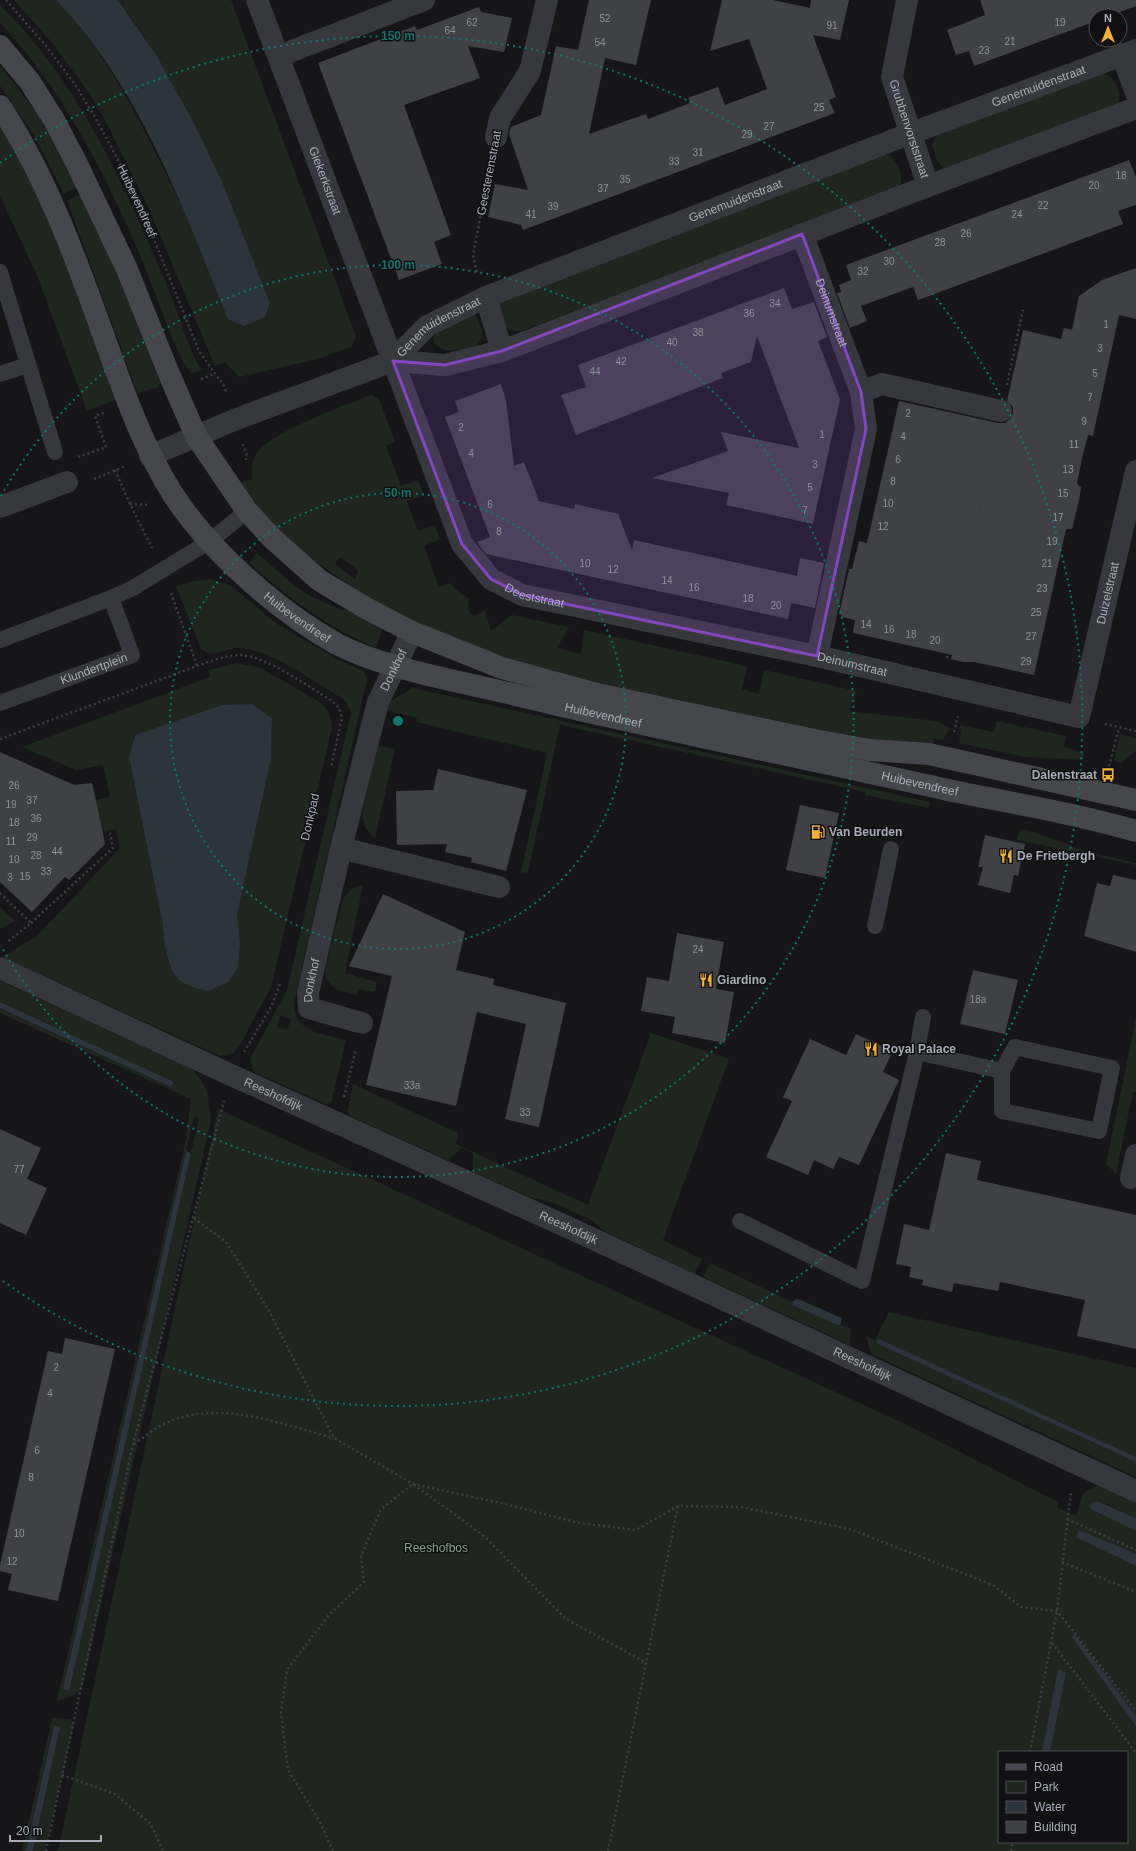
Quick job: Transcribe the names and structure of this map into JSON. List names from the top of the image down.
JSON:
{
  "streets": {
    "street": [
      "Genemuidenstraat",
      "Grubbenvorststraat",
      "Geesterenstraat",
      "Giekerkstraat",
      "Huibevendreef",
      "Deinumstraat",
      "Deeststraat",
      "Duizelstraat",
      "Donkhof",
      "Reeshofdijk"
    ],
    "lane": ["Klundertplein"]
  },
  "crossings": [
    ["Genemuidenstraat", "Grubbenvorststraat"],
    ["Genemuidenstraat", "Geesterenstraat"],
    ["Genemuidenstraat", "Giekerkstraat"],
    ["Genemuidenstraat", "Deinumstraat"],
    ["Genemuidenstraat", "Deeststraat"],
    ["Giekerkstraat", "Deeststraat"],
    ["Huibevendreef", "Donkhof"],
    ["Deinumstraat", "Deeststraat"],
    ["Deinumstraat", "Duizelstraat"]
  ],
  "parks": ["Reeshofbos"],
  "places": {
    "bus stop": ["Dalenstraat"],
    "fuel station": ["Van Beurden"],
    "restaurant": ["De Frietbergh", "Giardino", "Royal Palace"]
  },
  "house_numbers": [
    "52",
    "62",
    "19",
    "91",
    "64",
    "21",
    "54",
    "23",
    "25",
    "27",
    "29",
    "31",
    "33",
    "18",
    "35",
    "20",
    "37",
    "22",
    "39",
    "41",
    "24",
    "26",
    "28",
    "30",
    "32",
    "34",
    "36",
    "1",
    "38",
    "40",
    "3",
    "42",
    "44",
    "5",
    "7",
    "2",
    "9",
    "2",
    "1",
    "4",
    "11",
    "4",
    "6",
    "3",
    "13",
    "8",
    "5",
    "15",
    "10",
    "6",
    "7",
    "17",
    "12",
    "8",
    "19",
    "10",
    "21",
    "12",
    "14",
    "16",
    "23",
    "18",
    "20",
    "25",
    "14",
    "16",
    "18",
    "27",
    "20",
    "29",
    "26",
    "37",
    "19",
    "36",
    "18",
    "29",
    "11",
    "44",
    "28",
    "10",
    "33",
    "15",
    "3",
    "24",
    "18a",
    "33a",
    "33",
    "77",
    "2",
    "4",
    "6",
    "8",
    "10",
    "12"
  ],
  "legend": [
    "Road",
    "Park",
    "Water",
    "Building"
  ],
  "scale_bar": "20 m",
  "north": "top",
  "rings": ["150 m", "100 m", "50 m"]
}
